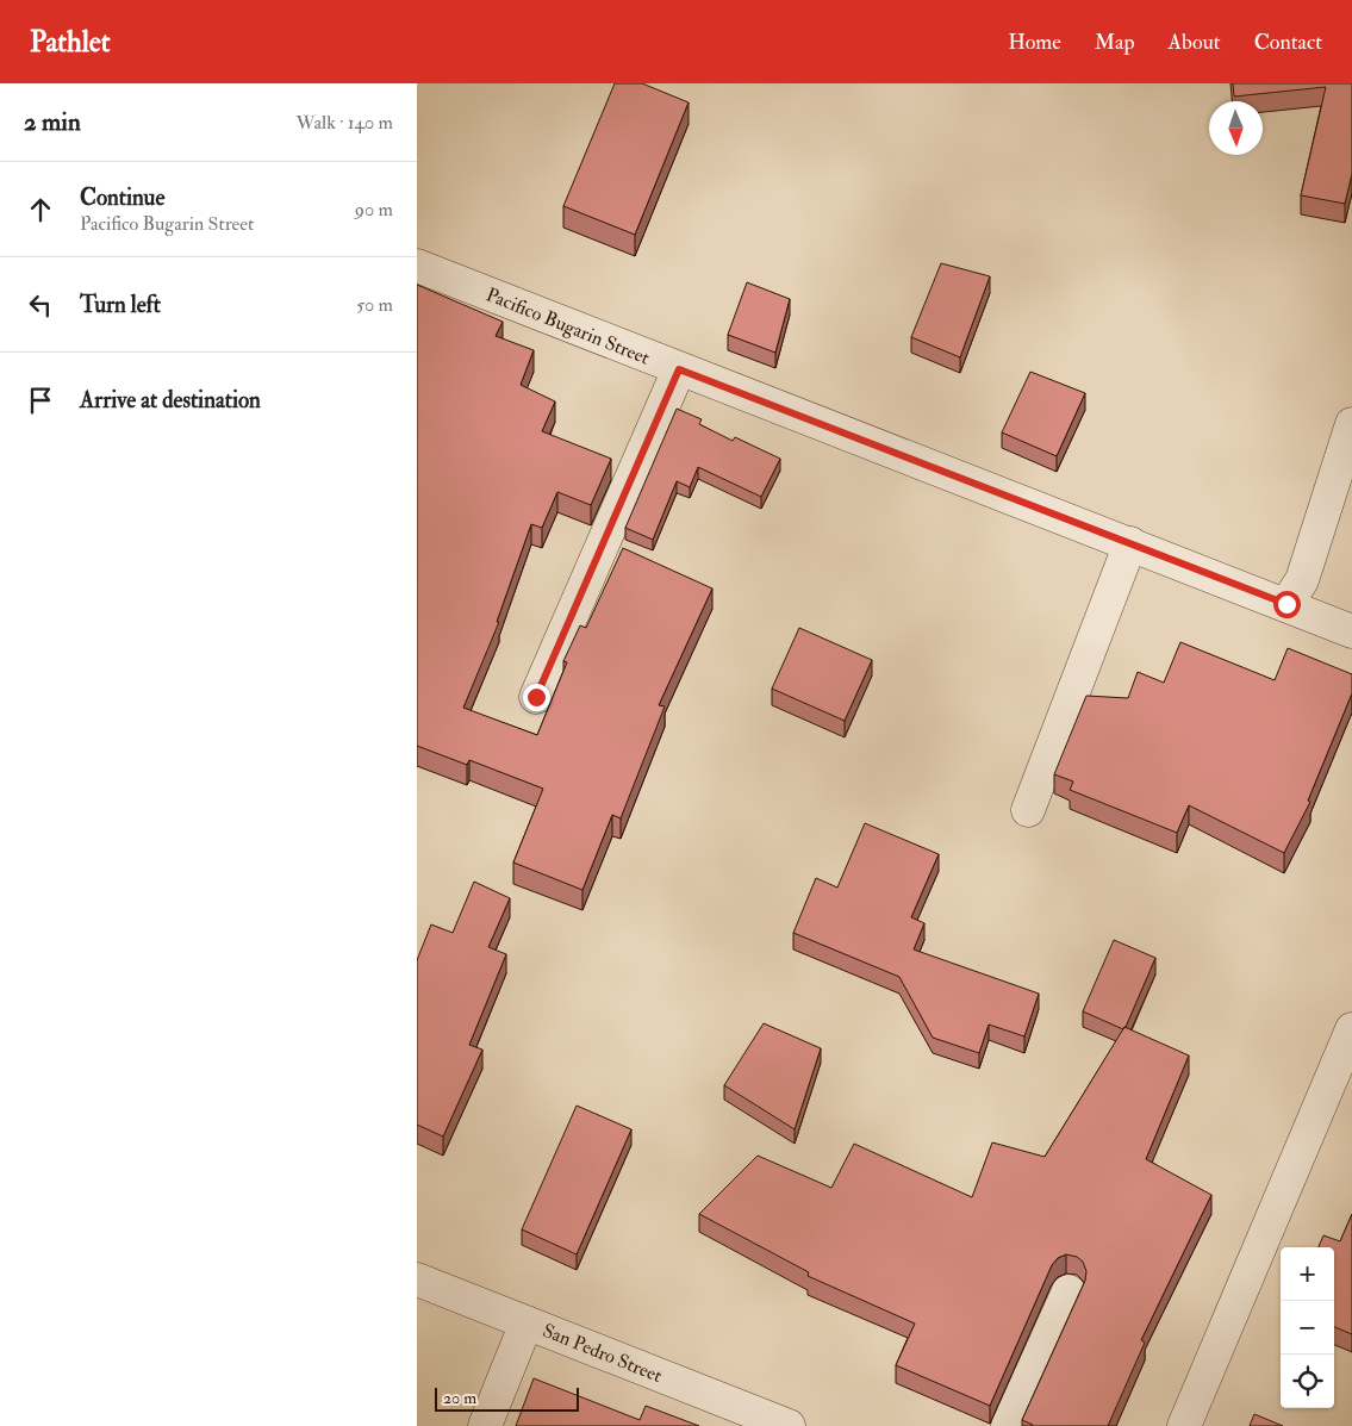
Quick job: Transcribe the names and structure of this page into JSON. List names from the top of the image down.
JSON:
{
  "streets": {
    "street": ["Pacifico Bugarin Street", "San Pedro Street"]
  },
  "scale_bar": "20 m",
  "north": "bottom",
  "page": {
    "header": "Pathlet",
    "nav": [
      "Home",
      "Map",
      "About",
      "Contact"
    ],
    "heading": ["2 min", "Walk · 140 m"],
    "list": [
      ["Continue", "Pacifico Bugarin Street", "90 m"],
      ["Turn left", "50 m"],
      "Arrive at destination"
    ],
    "map_buttons": ["+", "−"],
    "scale": "20 m"
  }
}
